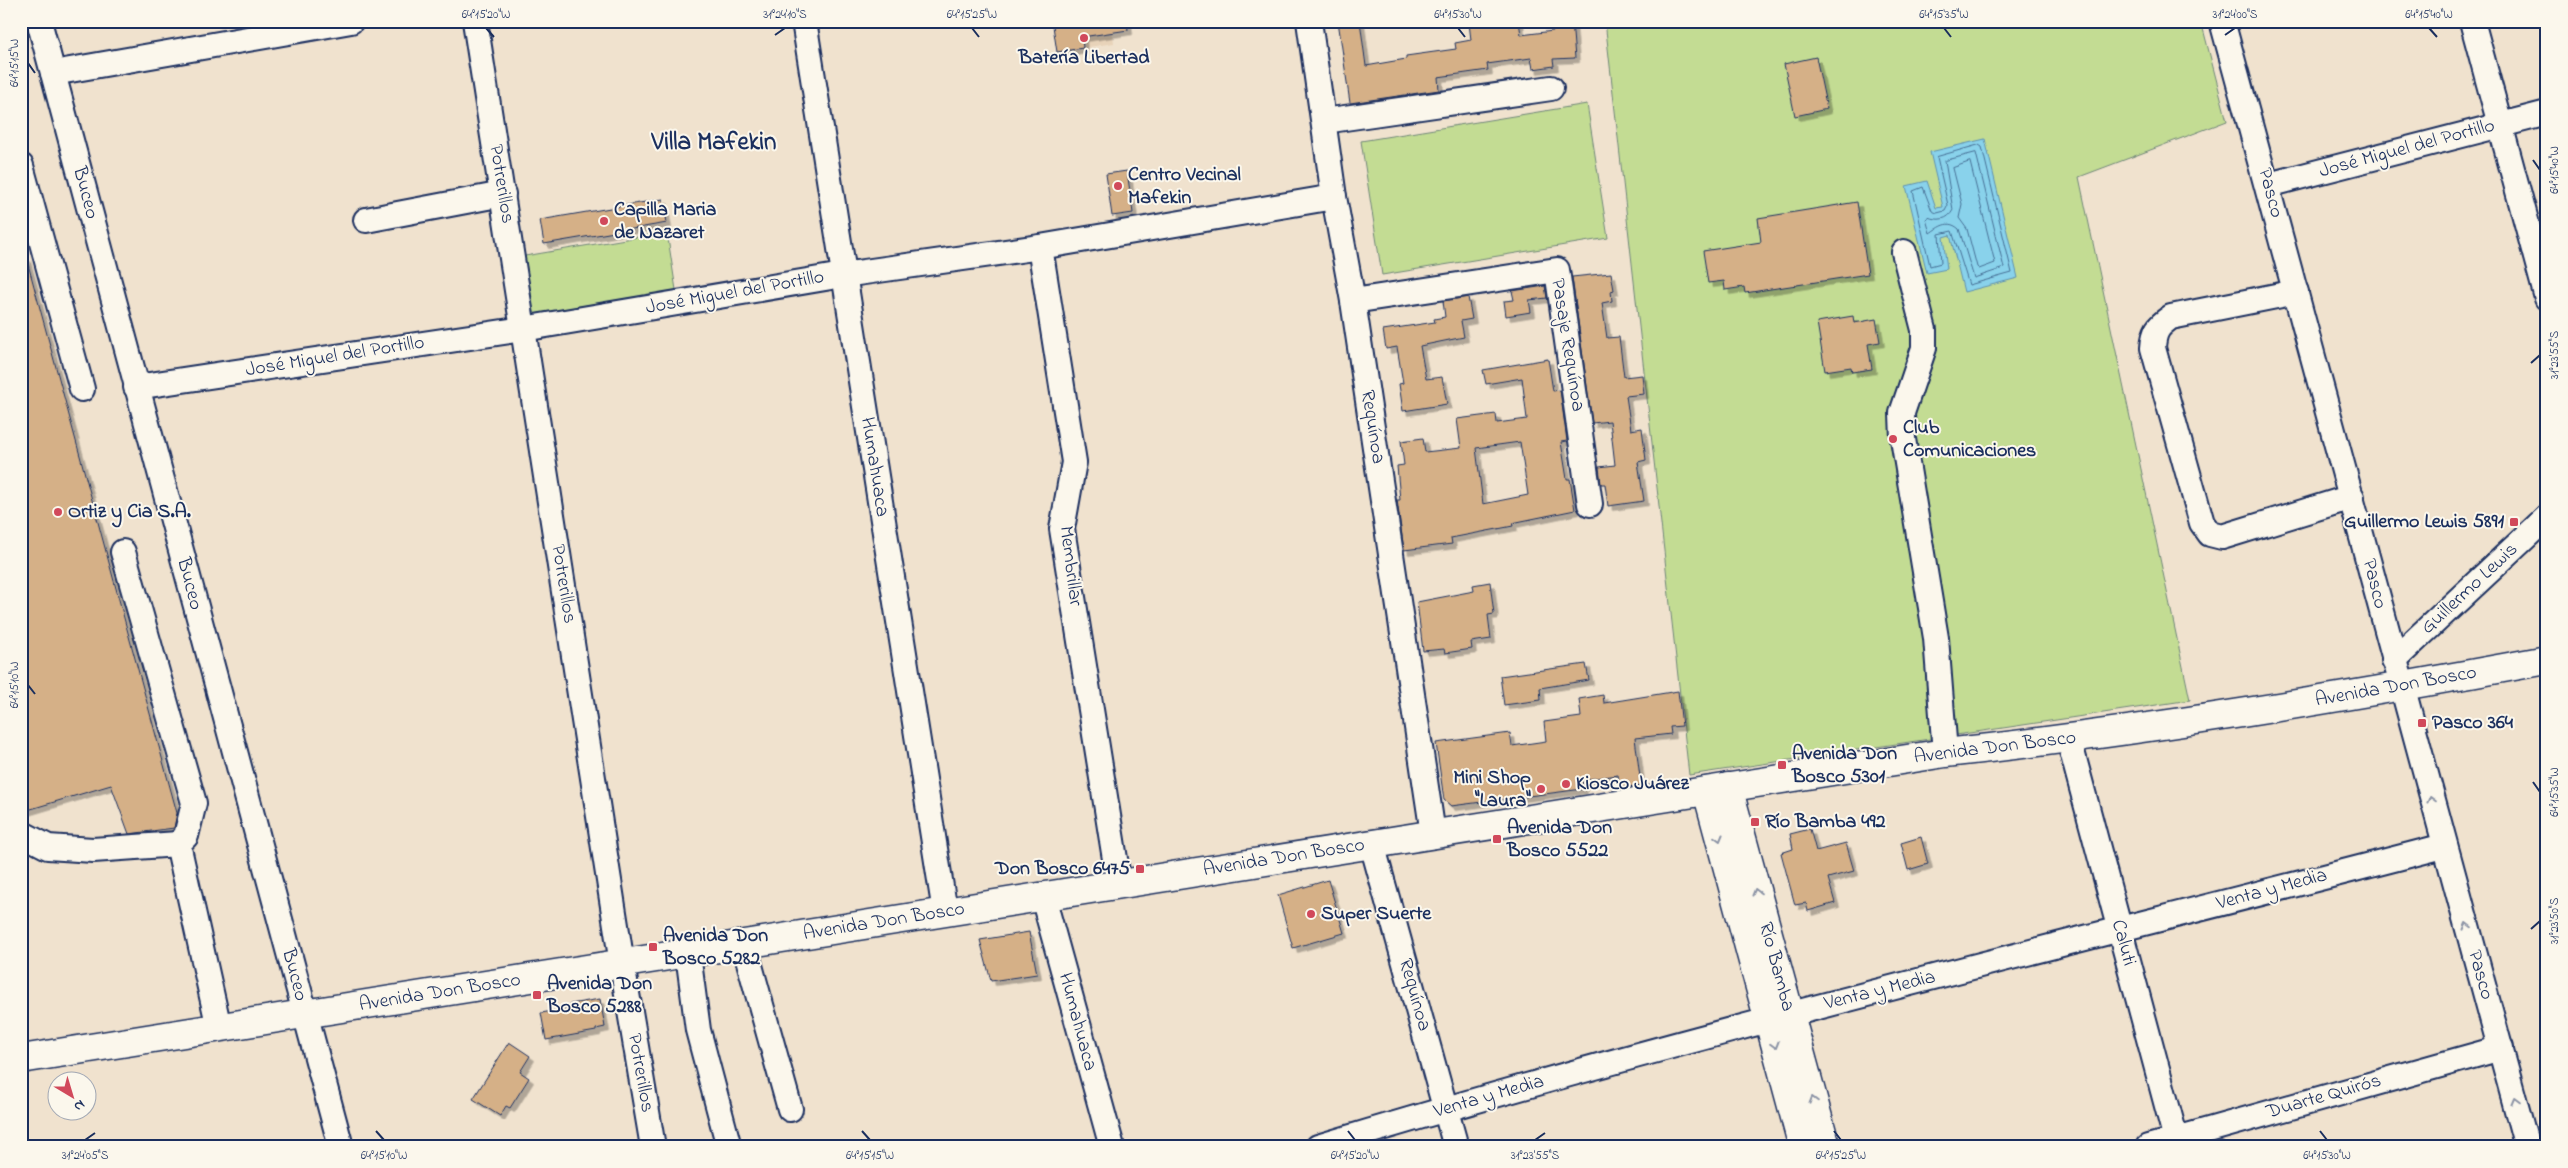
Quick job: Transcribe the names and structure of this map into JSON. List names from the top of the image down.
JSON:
{
  "streets": {
    "main road": ["Avenida Don Bosco", "Río Bamba"],
    "street": [
      "José Miguel del Portillo",
      "Potrerillos",
      "Buceo",
      "Pasco",
      "Pasaje Requínoa",
      "Requínoa",
      "Humahuaca",
      "Membrillar",
      "Guillermo Lewis",
      "Venta y Media",
      "Caluti",
      "Duarte Quirós"
    ]
  },
  "crossings": [
    ["José Miguel del Portillo", "Potrerillos"],
    ["José Miguel del Portillo", "Buceo"],
    ["José Miguel del Portillo", "Pasco"],
    ["José Miguel del Portillo", "Requínoa"],
    ["José Miguel del Portillo", "Humahuaca"],
    ["José Miguel del Portillo", "Membrillar"],
    ["Potrerillos", "Avenida Don Bosco"],
    ["Buceo", "Avenida Don Bosco"],
    ["Pasco", "Guillermo Lewis"],
    ["Pasco", "Avenida Don Bosco"],
    ["Pasco", "Venta y Media"],
    ["Pasco", "Duarte Quirós"],
    ["Pasaje Requínoa", "Requínoa"],
    ["Requínoa", "Avenida Don Bosco"],
    ["Requínoa", "Venta y Media"],
    ["Humahuaca", "Avenida Don Bosco"],
    ["Membrillar", "Avenida Don Bosco"],
    ["Avenida Don Bosco", "Caluti"],
    ["Avenida Don Bosco", "Río Bamba"],
    ["Venta y Media", "Caluti"],
    ["Venta y Media", "Río Bamba"],
    ["Caluti", "Duarte Quirós"]
  ],
  "one_way": ["Pasco"],
  "districts": ["Villa Mafekin"],
  "places": {
    "other": [
      "Batería Libertad",
      "Centro Vecinal Mafekin",
      "Capilla Maria de Nazaret",
      "Club Comunicaciones",
      "Ortiz y Cia S.A.",
      "Kiosco Juárez",
      "Mini Shop \"Laura\"",
      "Super Suerte"
    ],
    "transit": [
      "Guillermo Lewis 5891",
      "Pasco 364",
      "Avenida Don Bosco 5301",
      "Río Bamba 492",
      "Avenida Don Bosco 5522",
      "Don Bosco 6475",
      "Avenida Don Bosco 5282",
      "Avenida Don Bosco 5288"
    ]
  },
  "north": "bottom right",
  "coordinates": [
    "64°15'20\"W",
    "31°24'10\"S",
    "64°15'25\"W",
    "64°15'30\"W",
    "64°15'35\"W",
    "31°24'00\"S",
    "64°15'40\"W",
    "64°15'15\"W",
    "31°23'55\"S",
    "64°15'10\"W",
    "31°23'50\"S",
    "31°24'05\"S"
  ]
}
